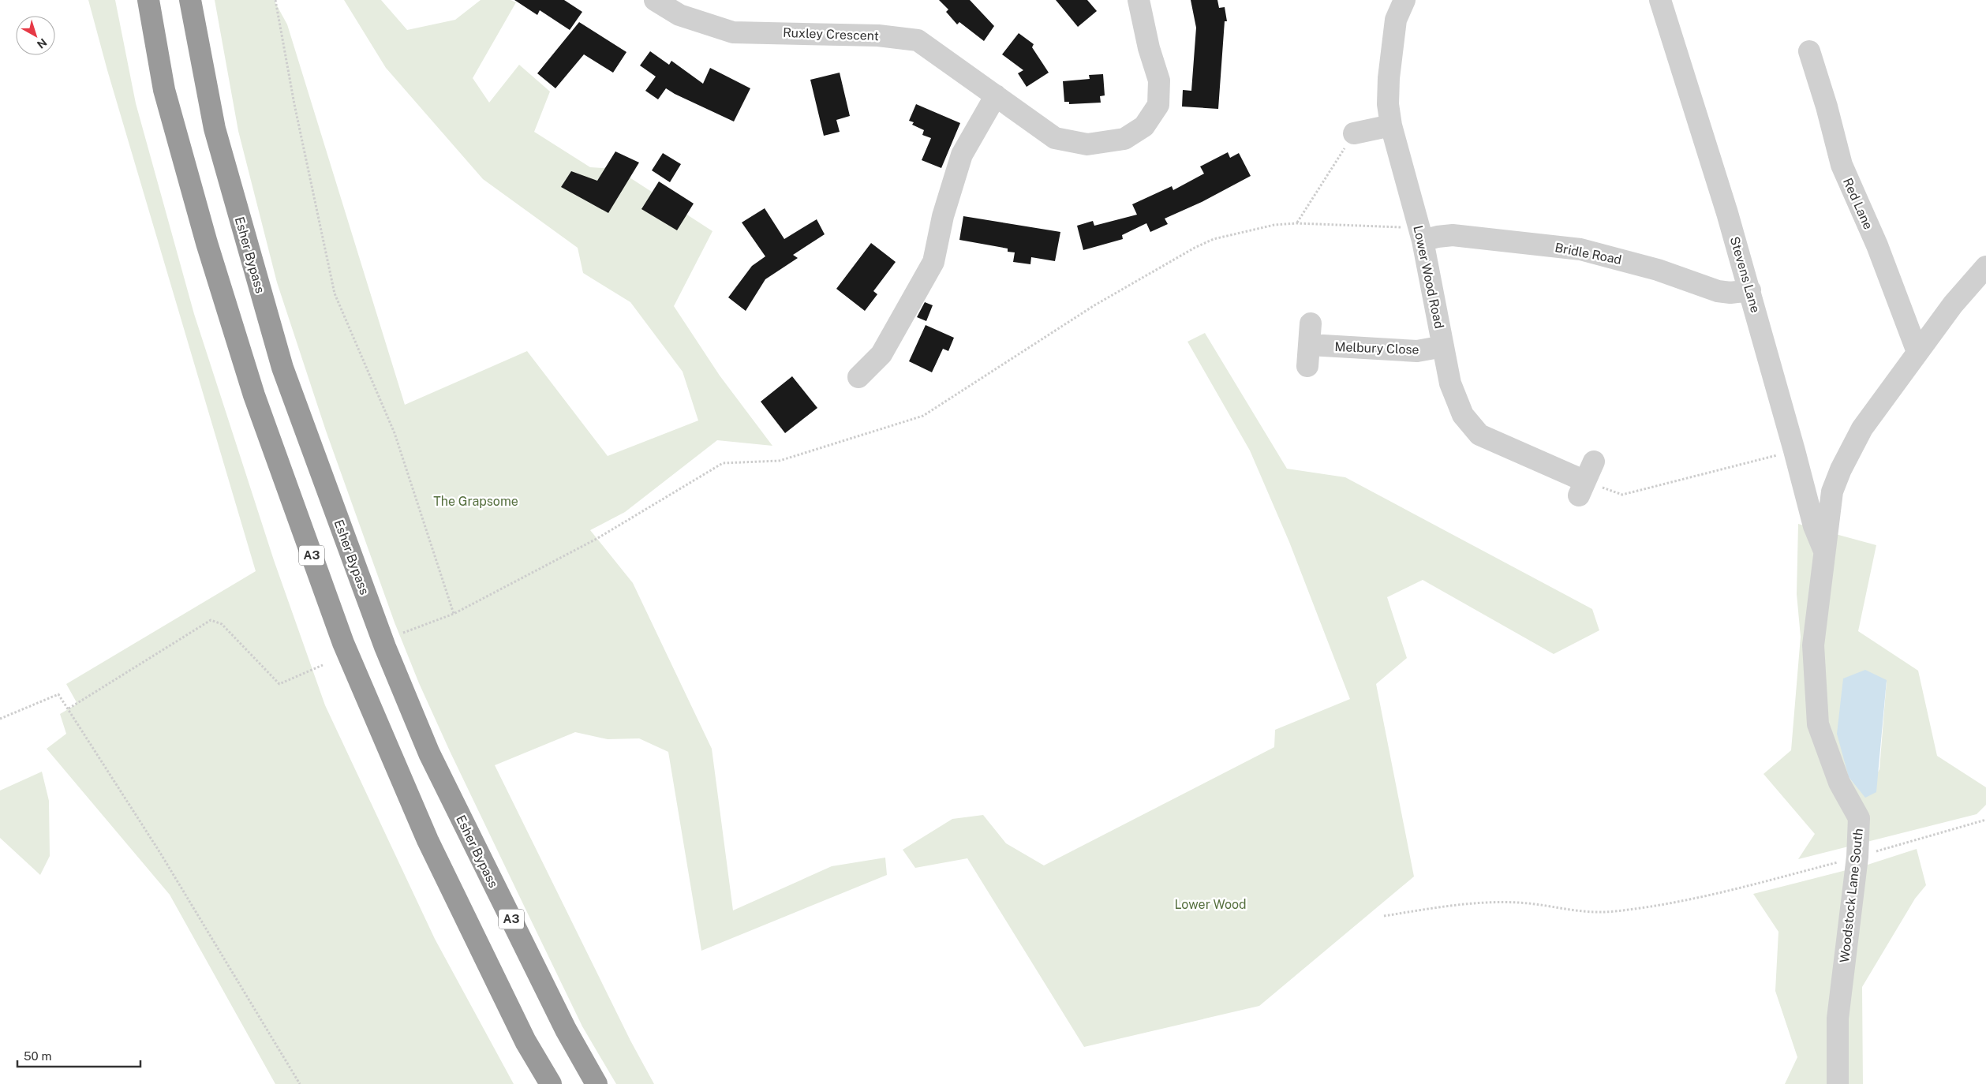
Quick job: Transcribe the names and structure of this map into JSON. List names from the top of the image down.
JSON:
{
  "streets": {
    "highway": ["Esher Bypass", "A3"],
    "street": [
      "Ruxley Crescent",
      "Red Lane",
      "Bridle Road",
      "Stevens Lane",
      "Lower Wood Road",
      "Melbury Close",
      "Woodstock Lane South"
    ]
  },
  "crossings": [
    ["Bridle Road", "Stevens Lane"],
    ["Bridle Road", "Lower Wood Road"],
    ["Stevens Lane", "Woodstock Lane South"],
    ["Lower Wood Road", "Melbury Close"]
  ],
  "parks": ["The Grapsome", "Lower Wood"],
  "scale_bar": "50 m",
  "north": "bottom right"
}
